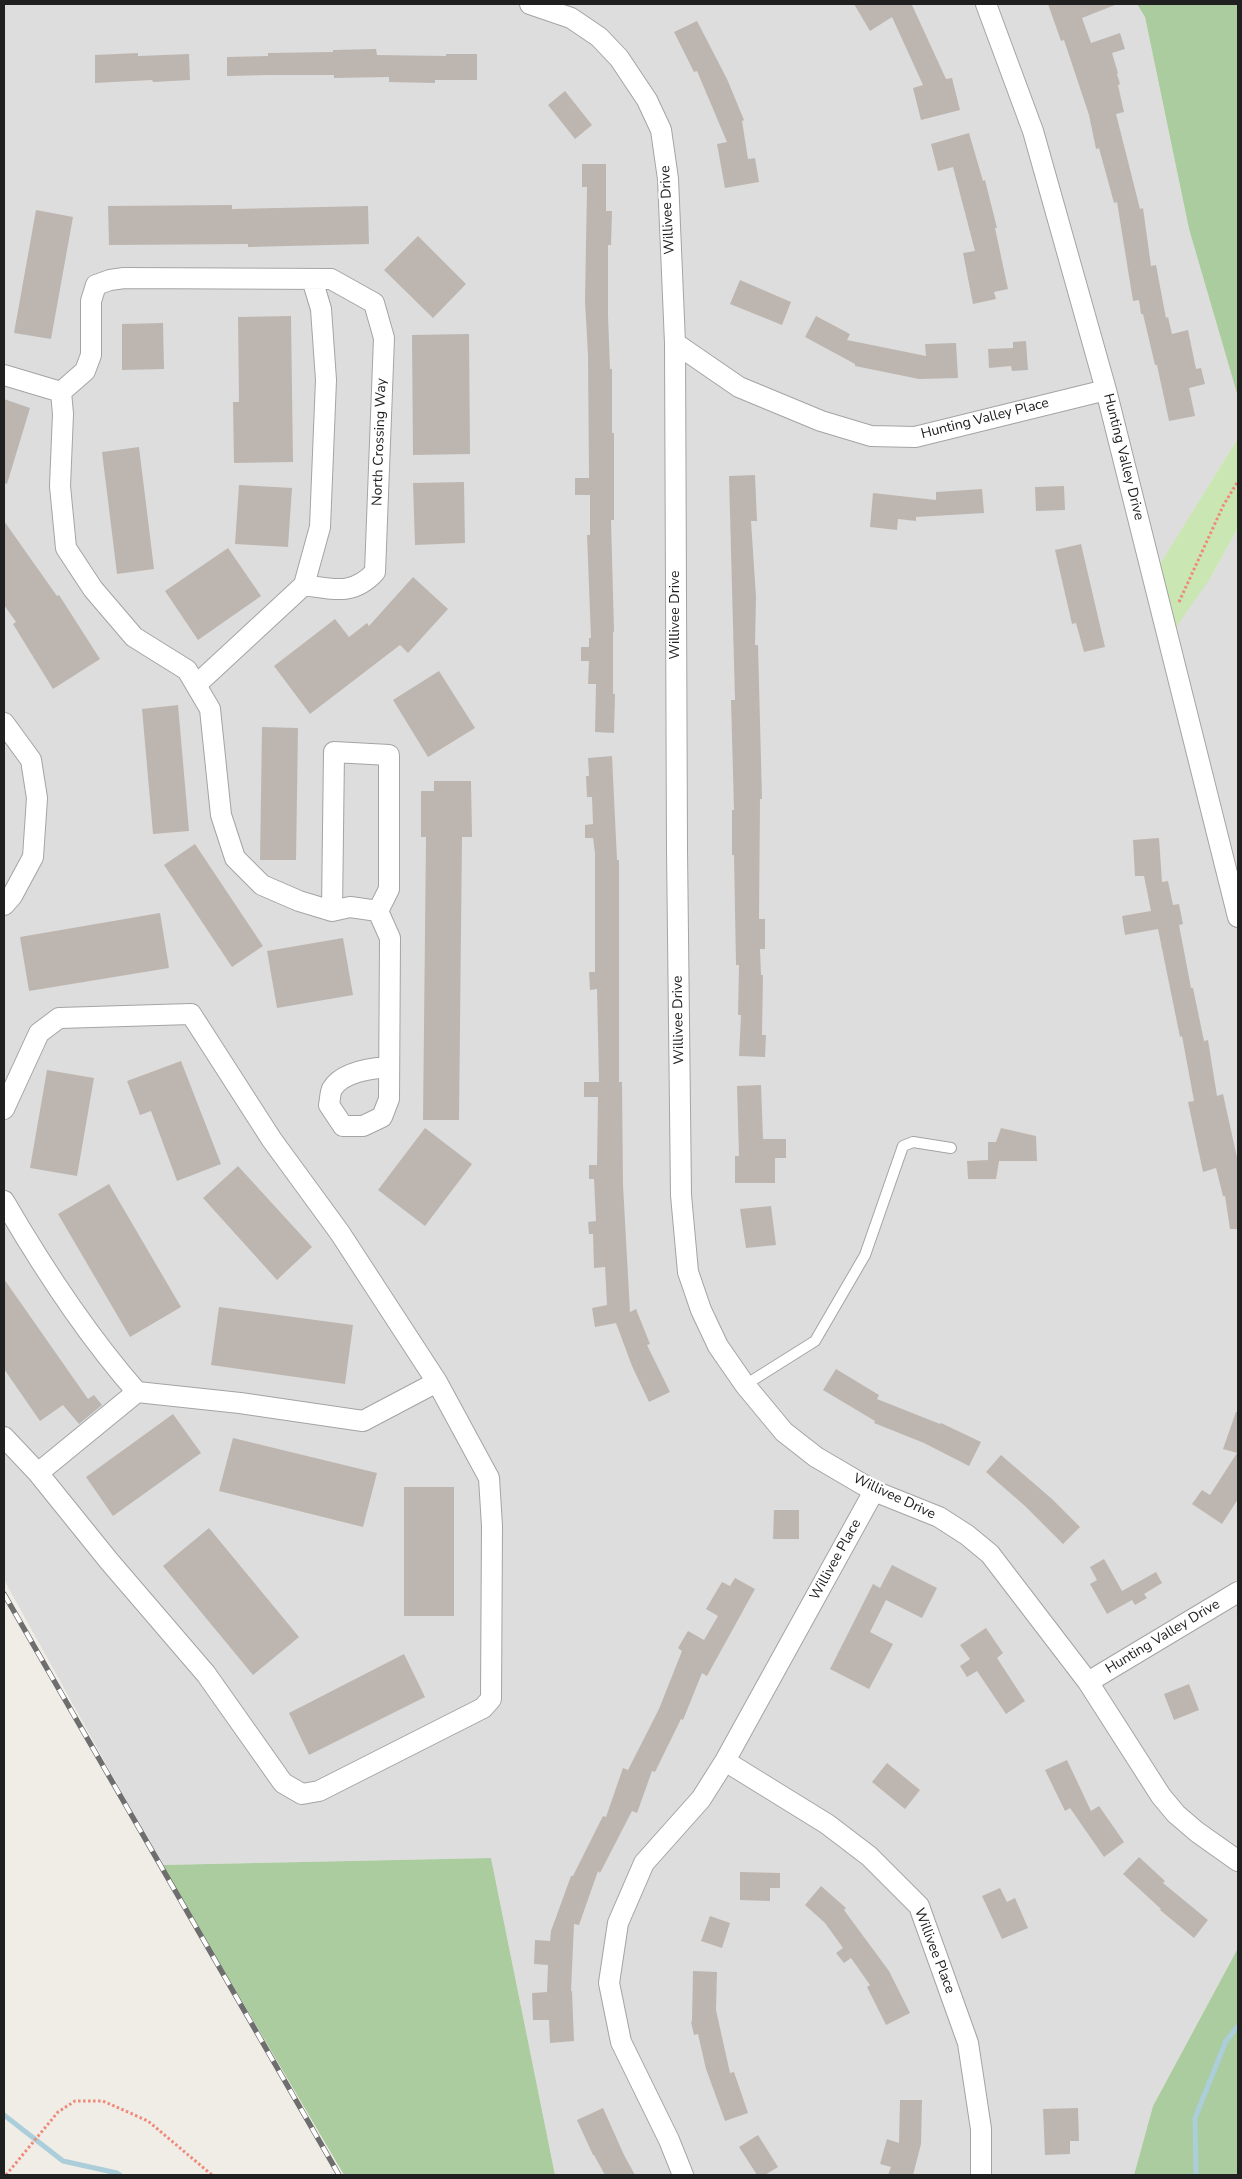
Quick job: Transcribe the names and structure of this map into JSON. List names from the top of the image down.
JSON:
{
  "streets": {
    "street": [
      "Willivee Drive",
      "Hunting Valley Place",
      "North Crossing Way",
      "Hunting Valley Drive",
      "Willivee Place"
    ]
  },
  "crossings": [
    ["Willivee Drive", "Hunting Valley Place"],
    ["Willivee Drive", "Hunting Valley Drive"],
    ["Willivee Drive", "Willivee Place"],
    ["Hunting Valley Place", "Hunting Valley Drive"]
  ]
}
